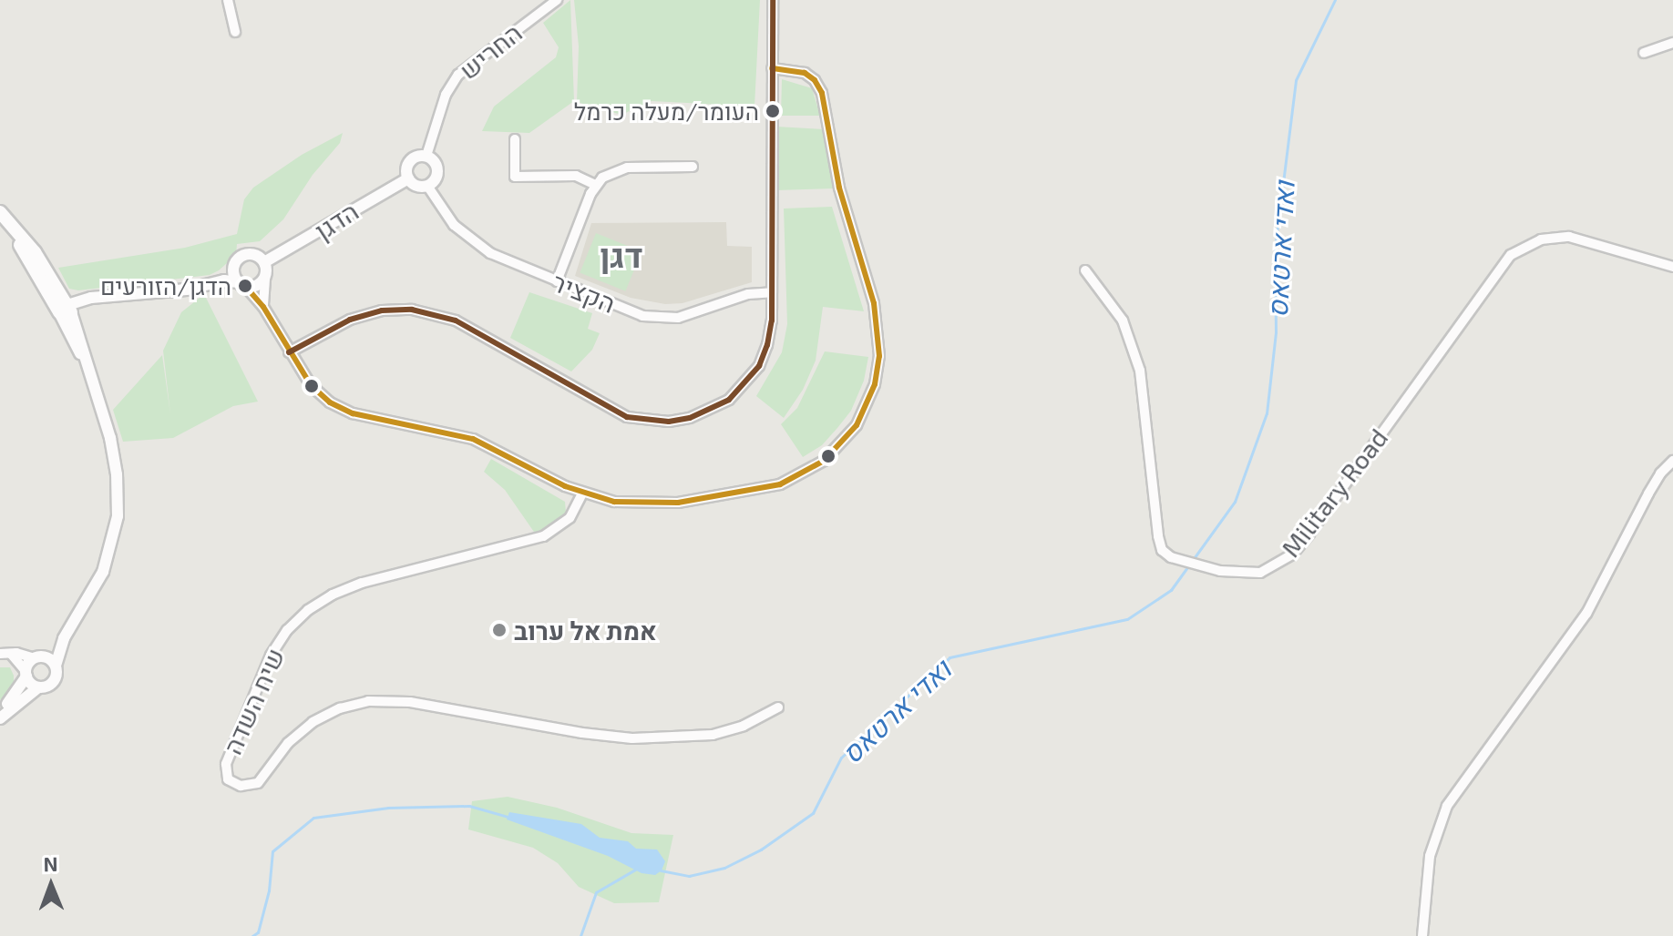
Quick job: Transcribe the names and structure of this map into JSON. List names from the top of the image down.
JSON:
{
  "streets": {
    "street": [
      "החריש",
      "הדגן",
      "הקציר",
      "Military Road",
      "שיח השדה"
    ]
  },
  "crossings": [
    ["החריש", "הדגן"],
    ["החריש", "הקציר"],
    ["הדגן", "הקציר"]
  ],
  "districts": ["דגן"],
  "water": ["ואדי ארטאס"],
  "places": ["העומר/מעלה כרמל", "הדגן/הזורעים", "אמת אל ערוב"],
  "north": "top"
}
